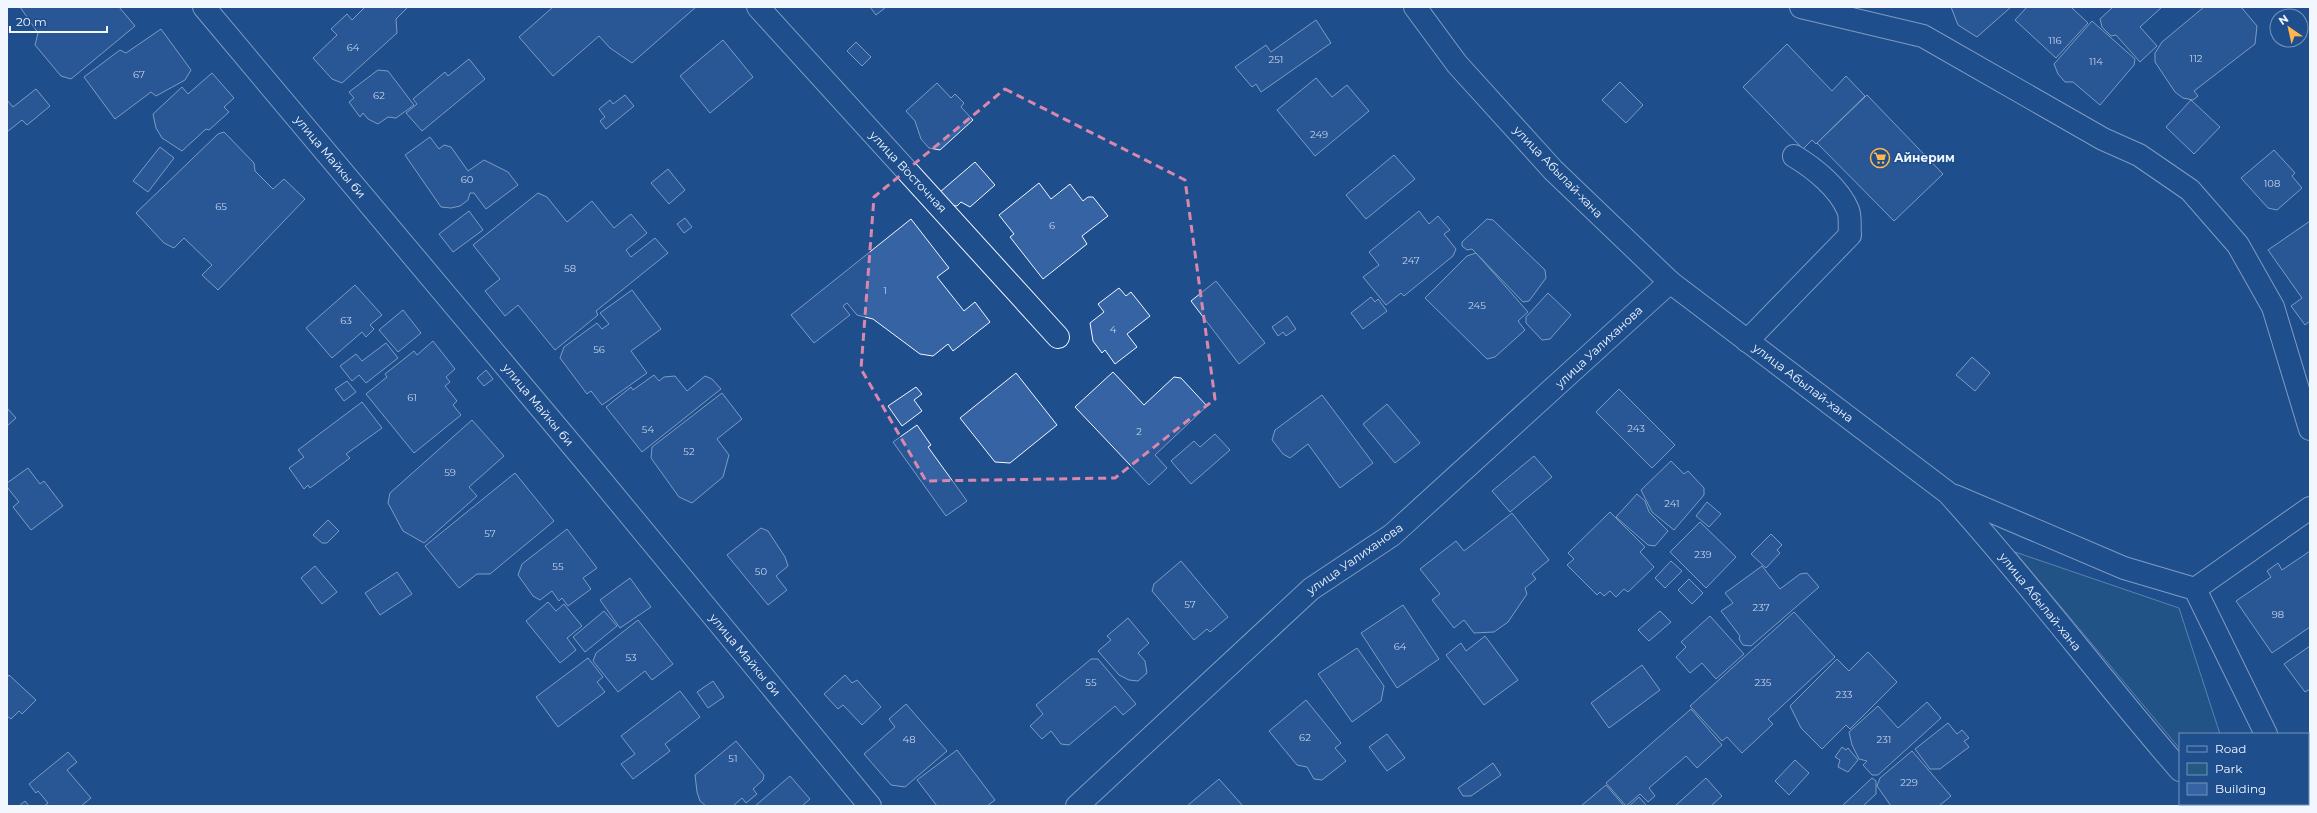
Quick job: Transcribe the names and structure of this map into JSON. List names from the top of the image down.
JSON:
{
  "streets": {
    "street": [
      "улица Майкы би",
      "улица Восточная",
      "улица Абылай-хана",
      "улица Уалиханова"
    ]
  },
  "crossings": [
    ["улица Абылай-хана", "улица Уалиханова"]
  ],
  "places": {
    "supermarket": ["Айнерим"]
  },
  "house_numbers": [
    "116",
    "64",
    "112",
    "251",
    "114",
    "67",
    "62",
    "249",
    "60",
    "108",
    "65",
    "6",
    "247",
    "58",
    "1",
    "245",
    "63",
    "4",
    "56",
    "61",
    "243",
    "54",
    "2",
    "52",
    "59",
    "241",
    "57",
    "239",
    "55",
    "50",
    "57",
    "237",
    "98",
    "64",
    "53",
    "55",
    "235",
    "233",
    "62",
    "48",
    "231",
    "51",
    "229"
  ],
  "legend": ["Road", "Park", "Building"],
  "scale_bar": "20 m",
  "north": "top left"
}
